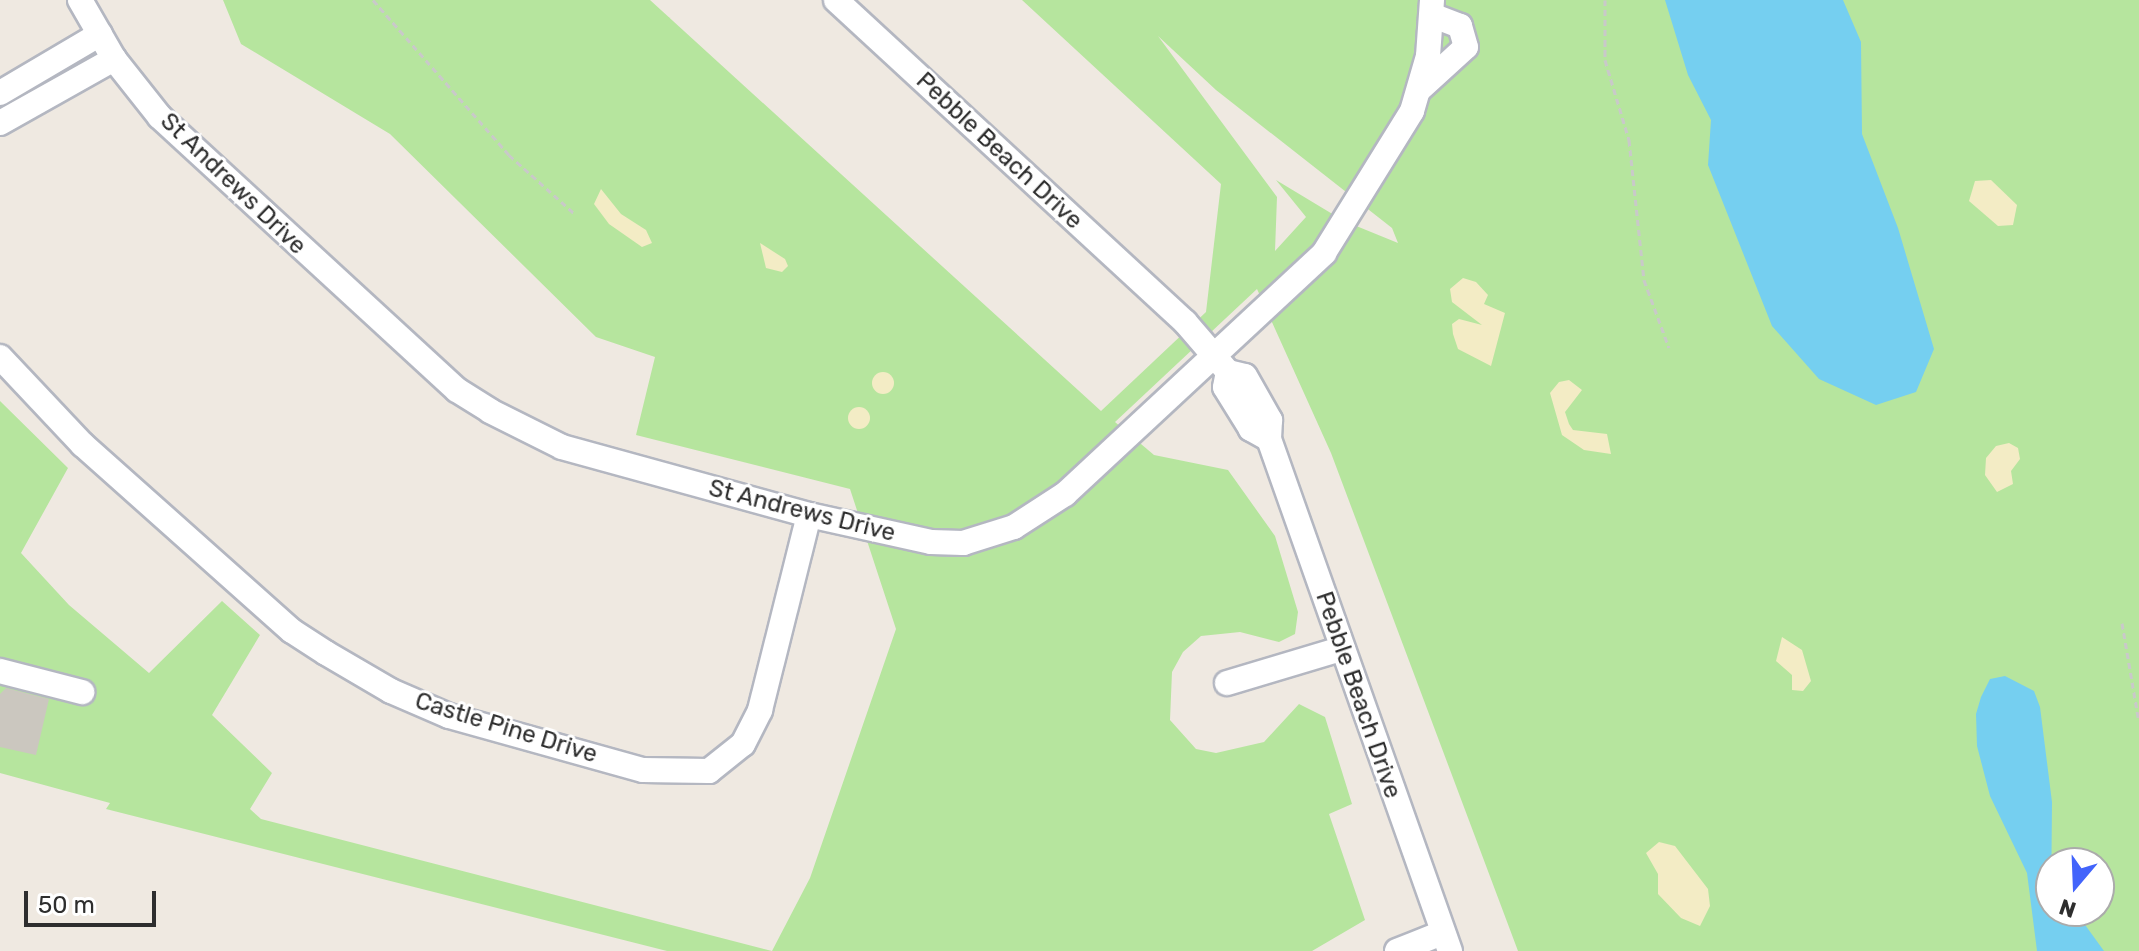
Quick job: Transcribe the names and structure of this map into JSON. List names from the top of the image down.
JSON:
{
  "streets": {
    "street": ["Pebble Beach Drive", "St Andrews Drive", "Castle Pine Drive"]
  },
  "crossings": [
    ["Pebble Beach Drive", "St Andrews Drive"],
    ["St Andrews Drive", "Castle Pine Drive"]
  ],
  "scale_bar": "50 m",
  "north": "bottom"
}
